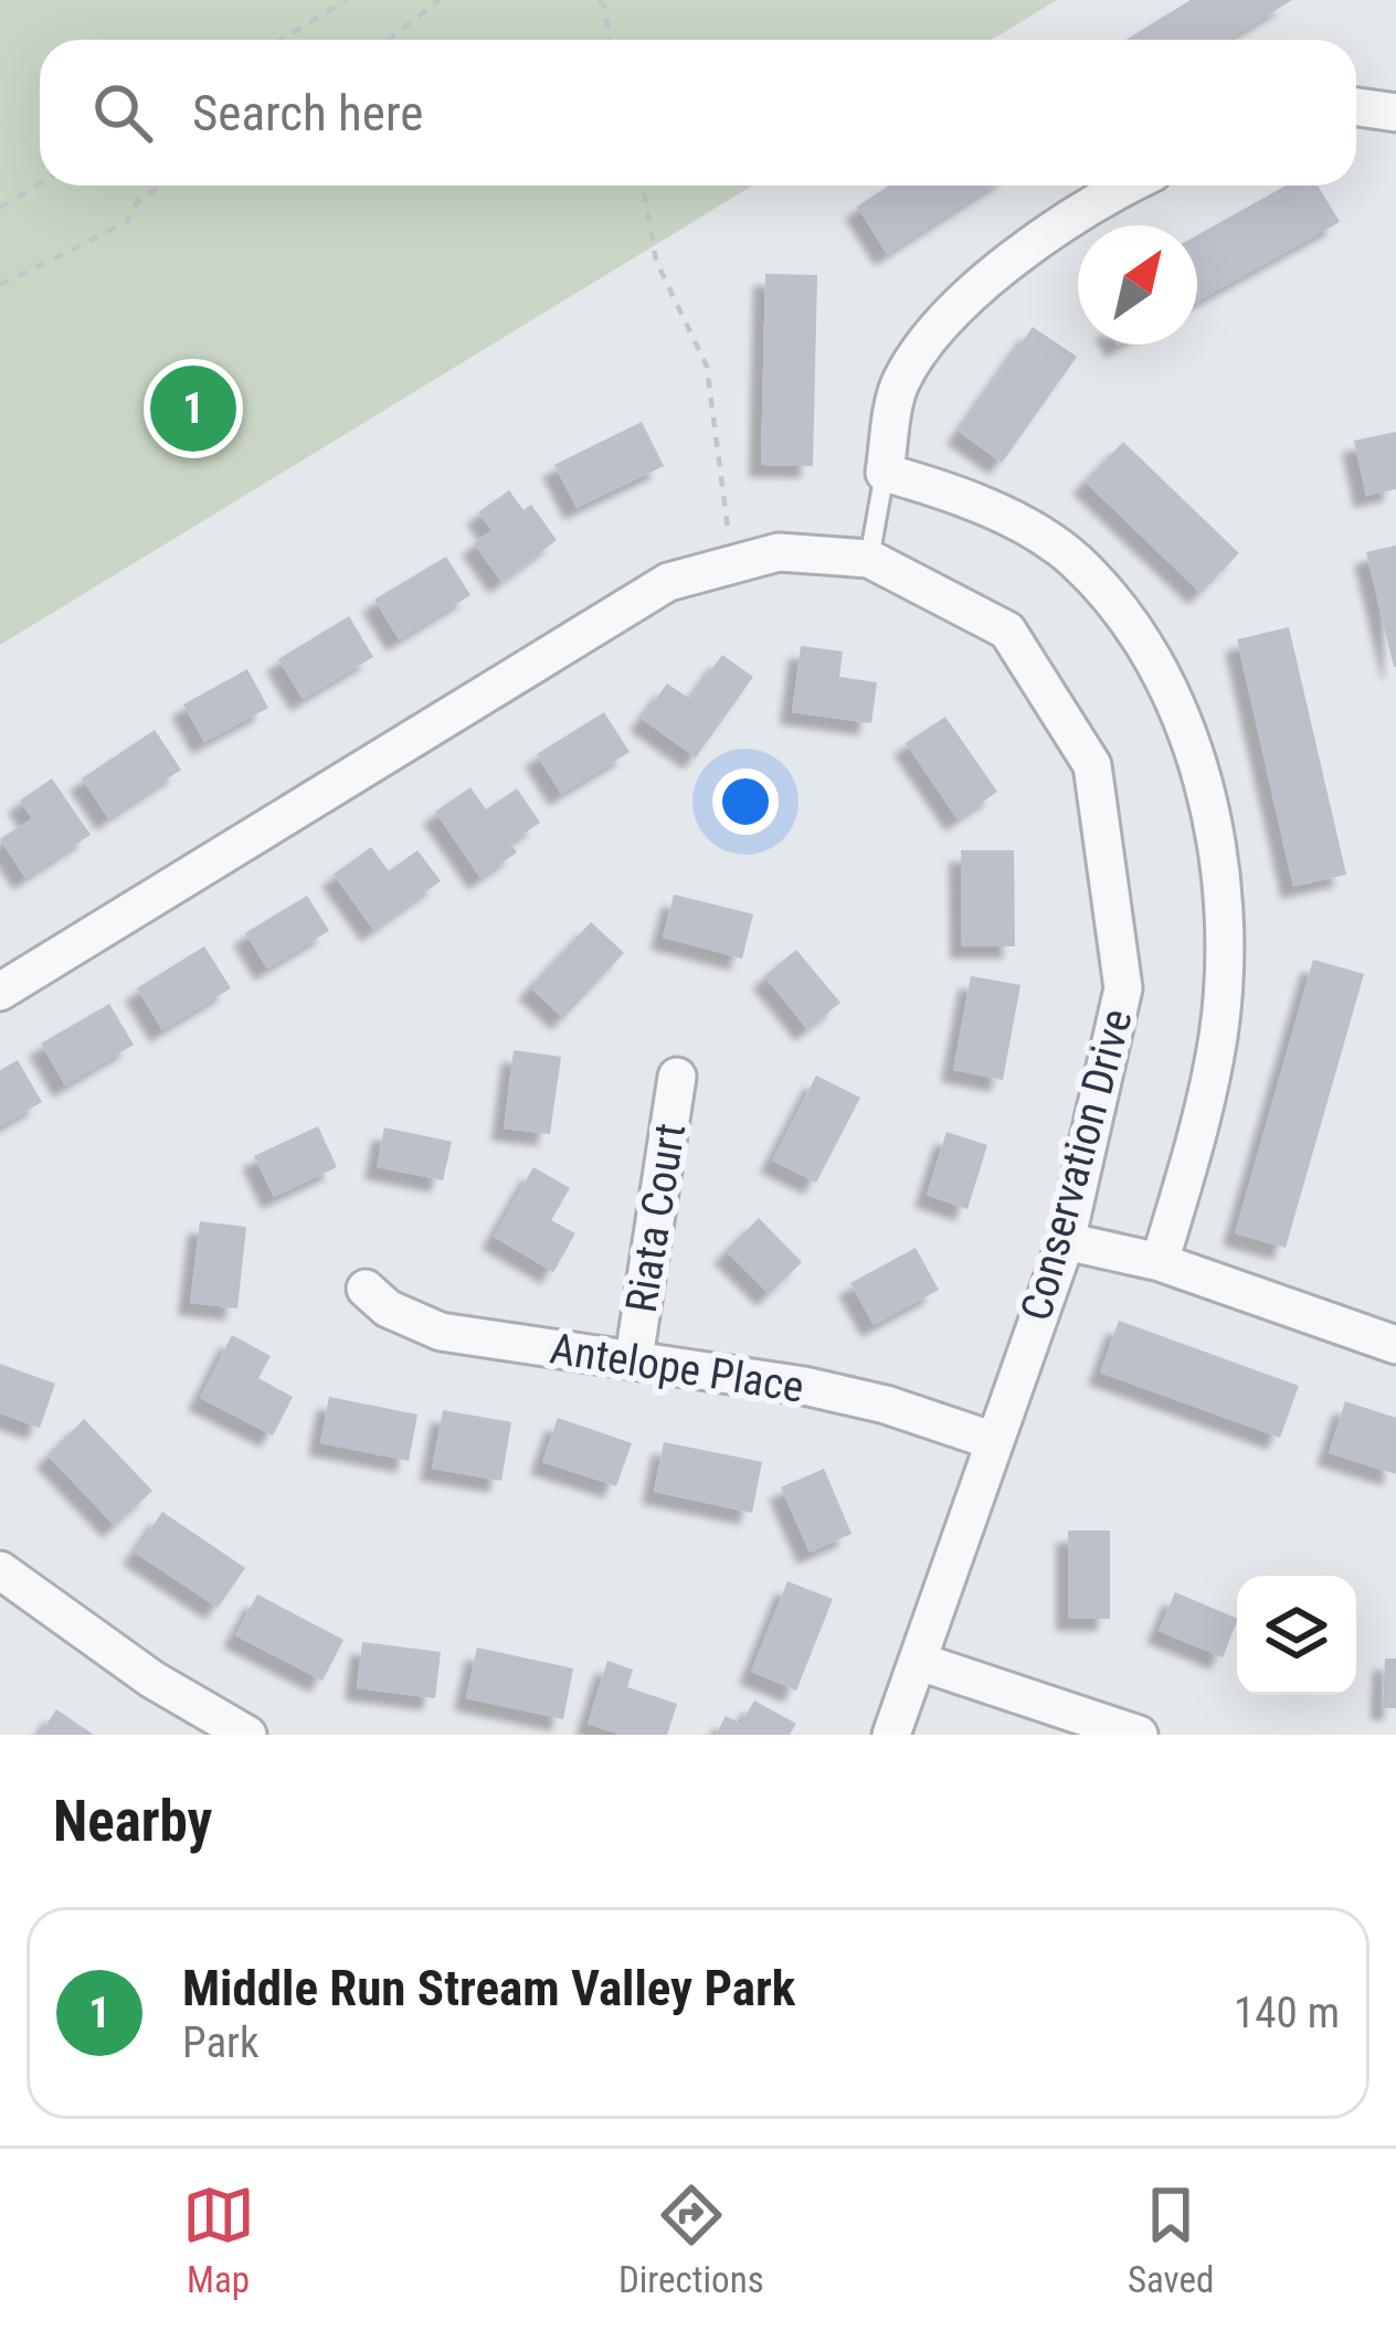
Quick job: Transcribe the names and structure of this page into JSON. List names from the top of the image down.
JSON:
{
  "streets": {
    "street": ["Conservation Drive", "Riata Court", "Antelope Place"]
  },
  "crossings": [
    ["Conservation Drive", "Antelope Place"],
    ["Riata Court", "Antelope Place"]
  ],
  "north": "top right",
  "page": {
    "search": "Search here",
    "pins": "1",
    "heading": "Nearby",
    "list": [
      {
        "mark": "1",
        "name": "Middle Run Stream Valley Park",
        "note": "Park",
        "value": "140 m"
      }
    ],
    "nav": ["Map", "Directions", "Saved"]
  }
}
